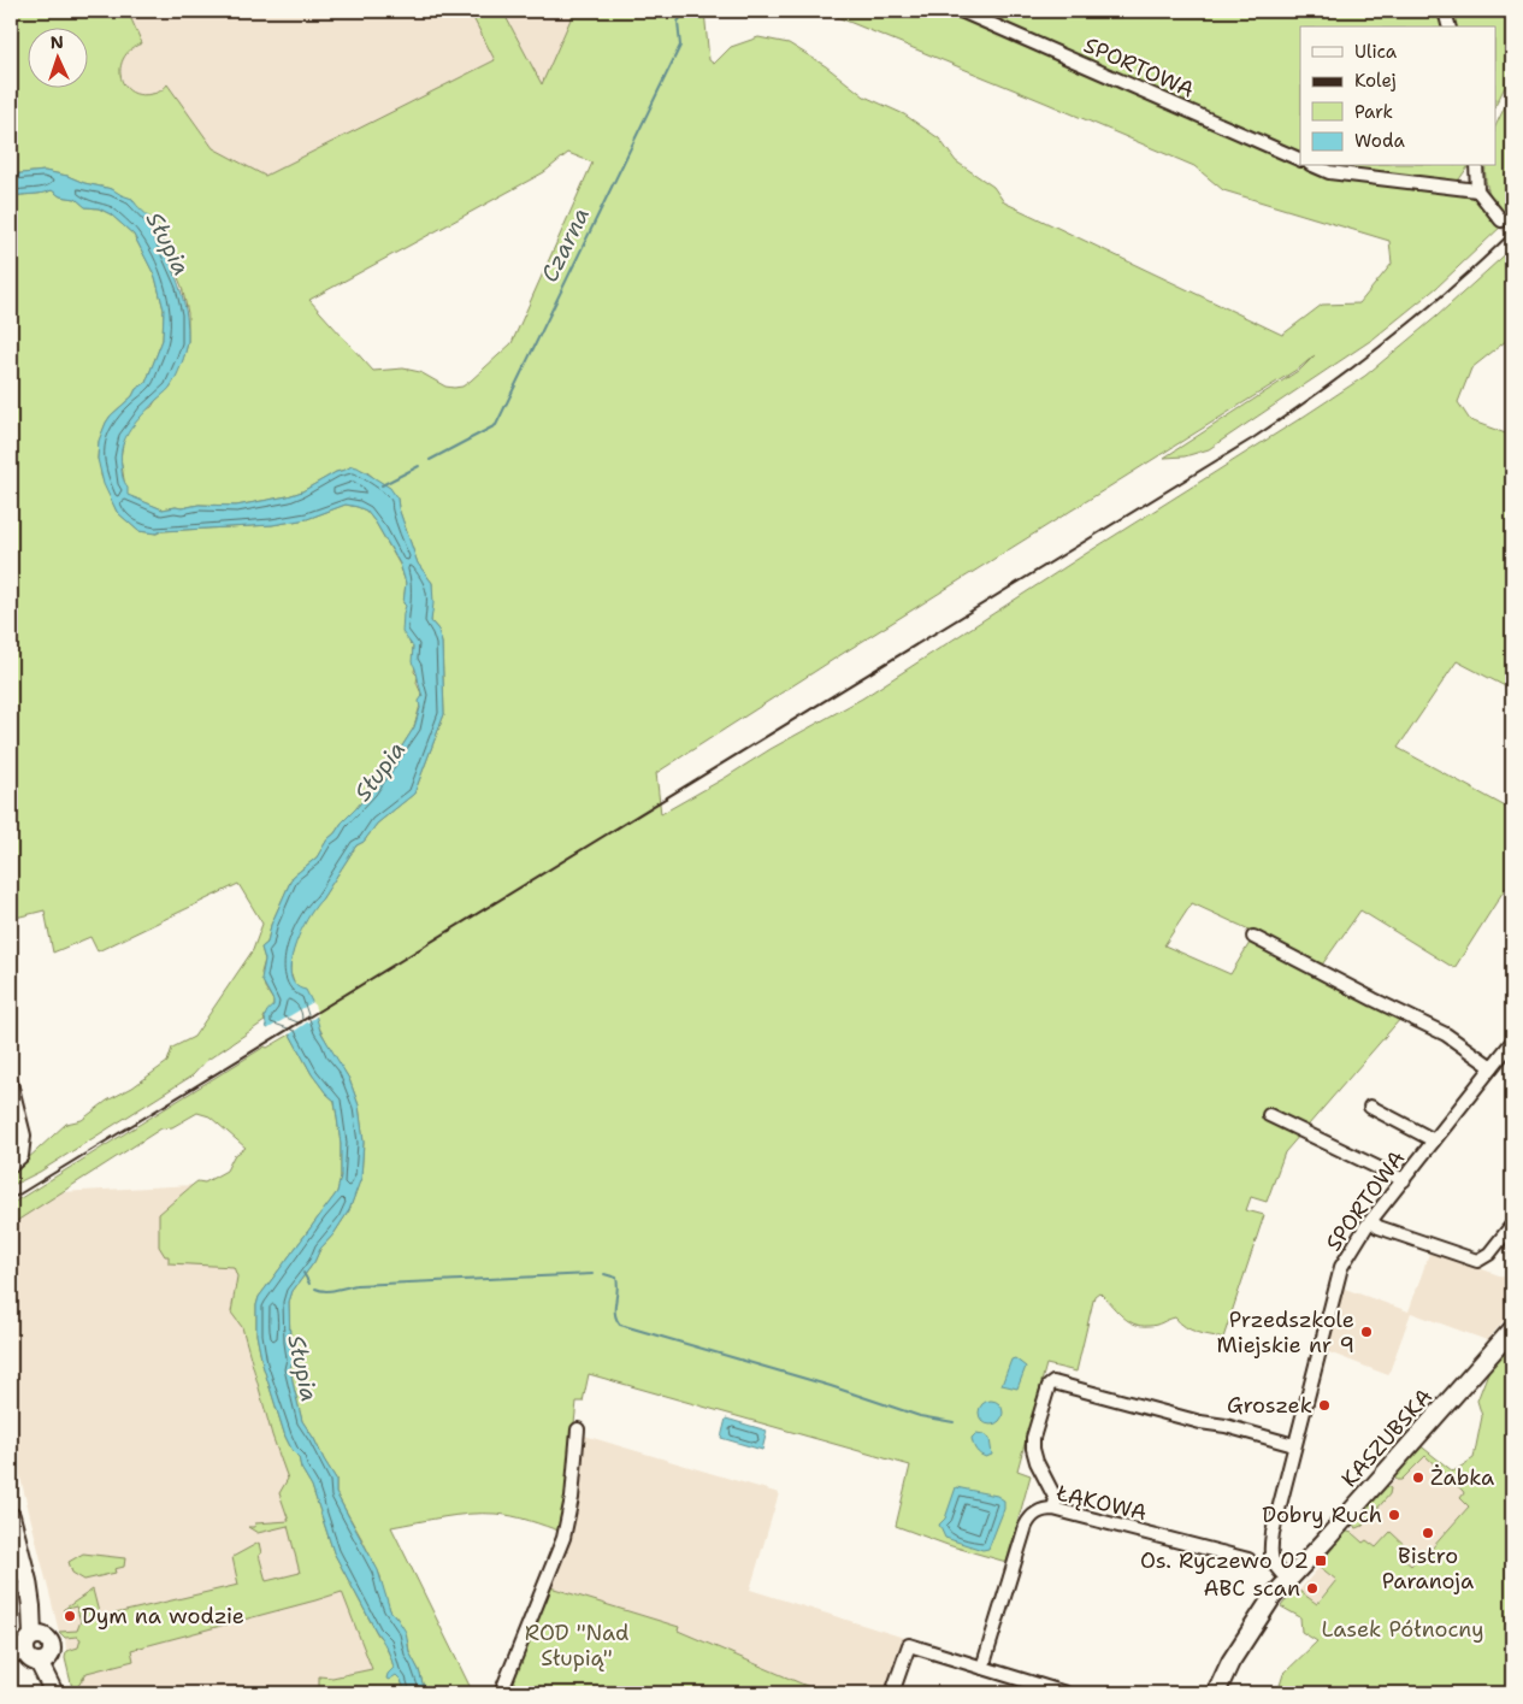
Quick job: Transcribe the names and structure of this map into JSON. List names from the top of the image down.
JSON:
{
  "streets": {
    "main road": ["KASZUBSKA"],
    "street": ["SPORTOWA", "ŁĄKOWA"]
  },
  "crossings": [
    ["SPORTOWA", "KASZUBSKA"]
  ],
  "water": ["Słupia", "Czarna"],
  "parks": ["Lasek Północny", "ROD \"Nad Słupią\""],
  "places": {
    "other": [
      "Przedszkole Miejskie nr 9",
      "Groszek",
      "Żabka",
      "Dobry Ruch",
      "Bistro Paranoja",
      "ABC scan",
      "Dym na wodzie"
    ],
    "transit": ["Os. Ryczewo 02"]
  },
  "legend": [
    "Ulica",
    "Kolej",
    "Park",
    "Woda"
  ],
  "north": "top"
}
